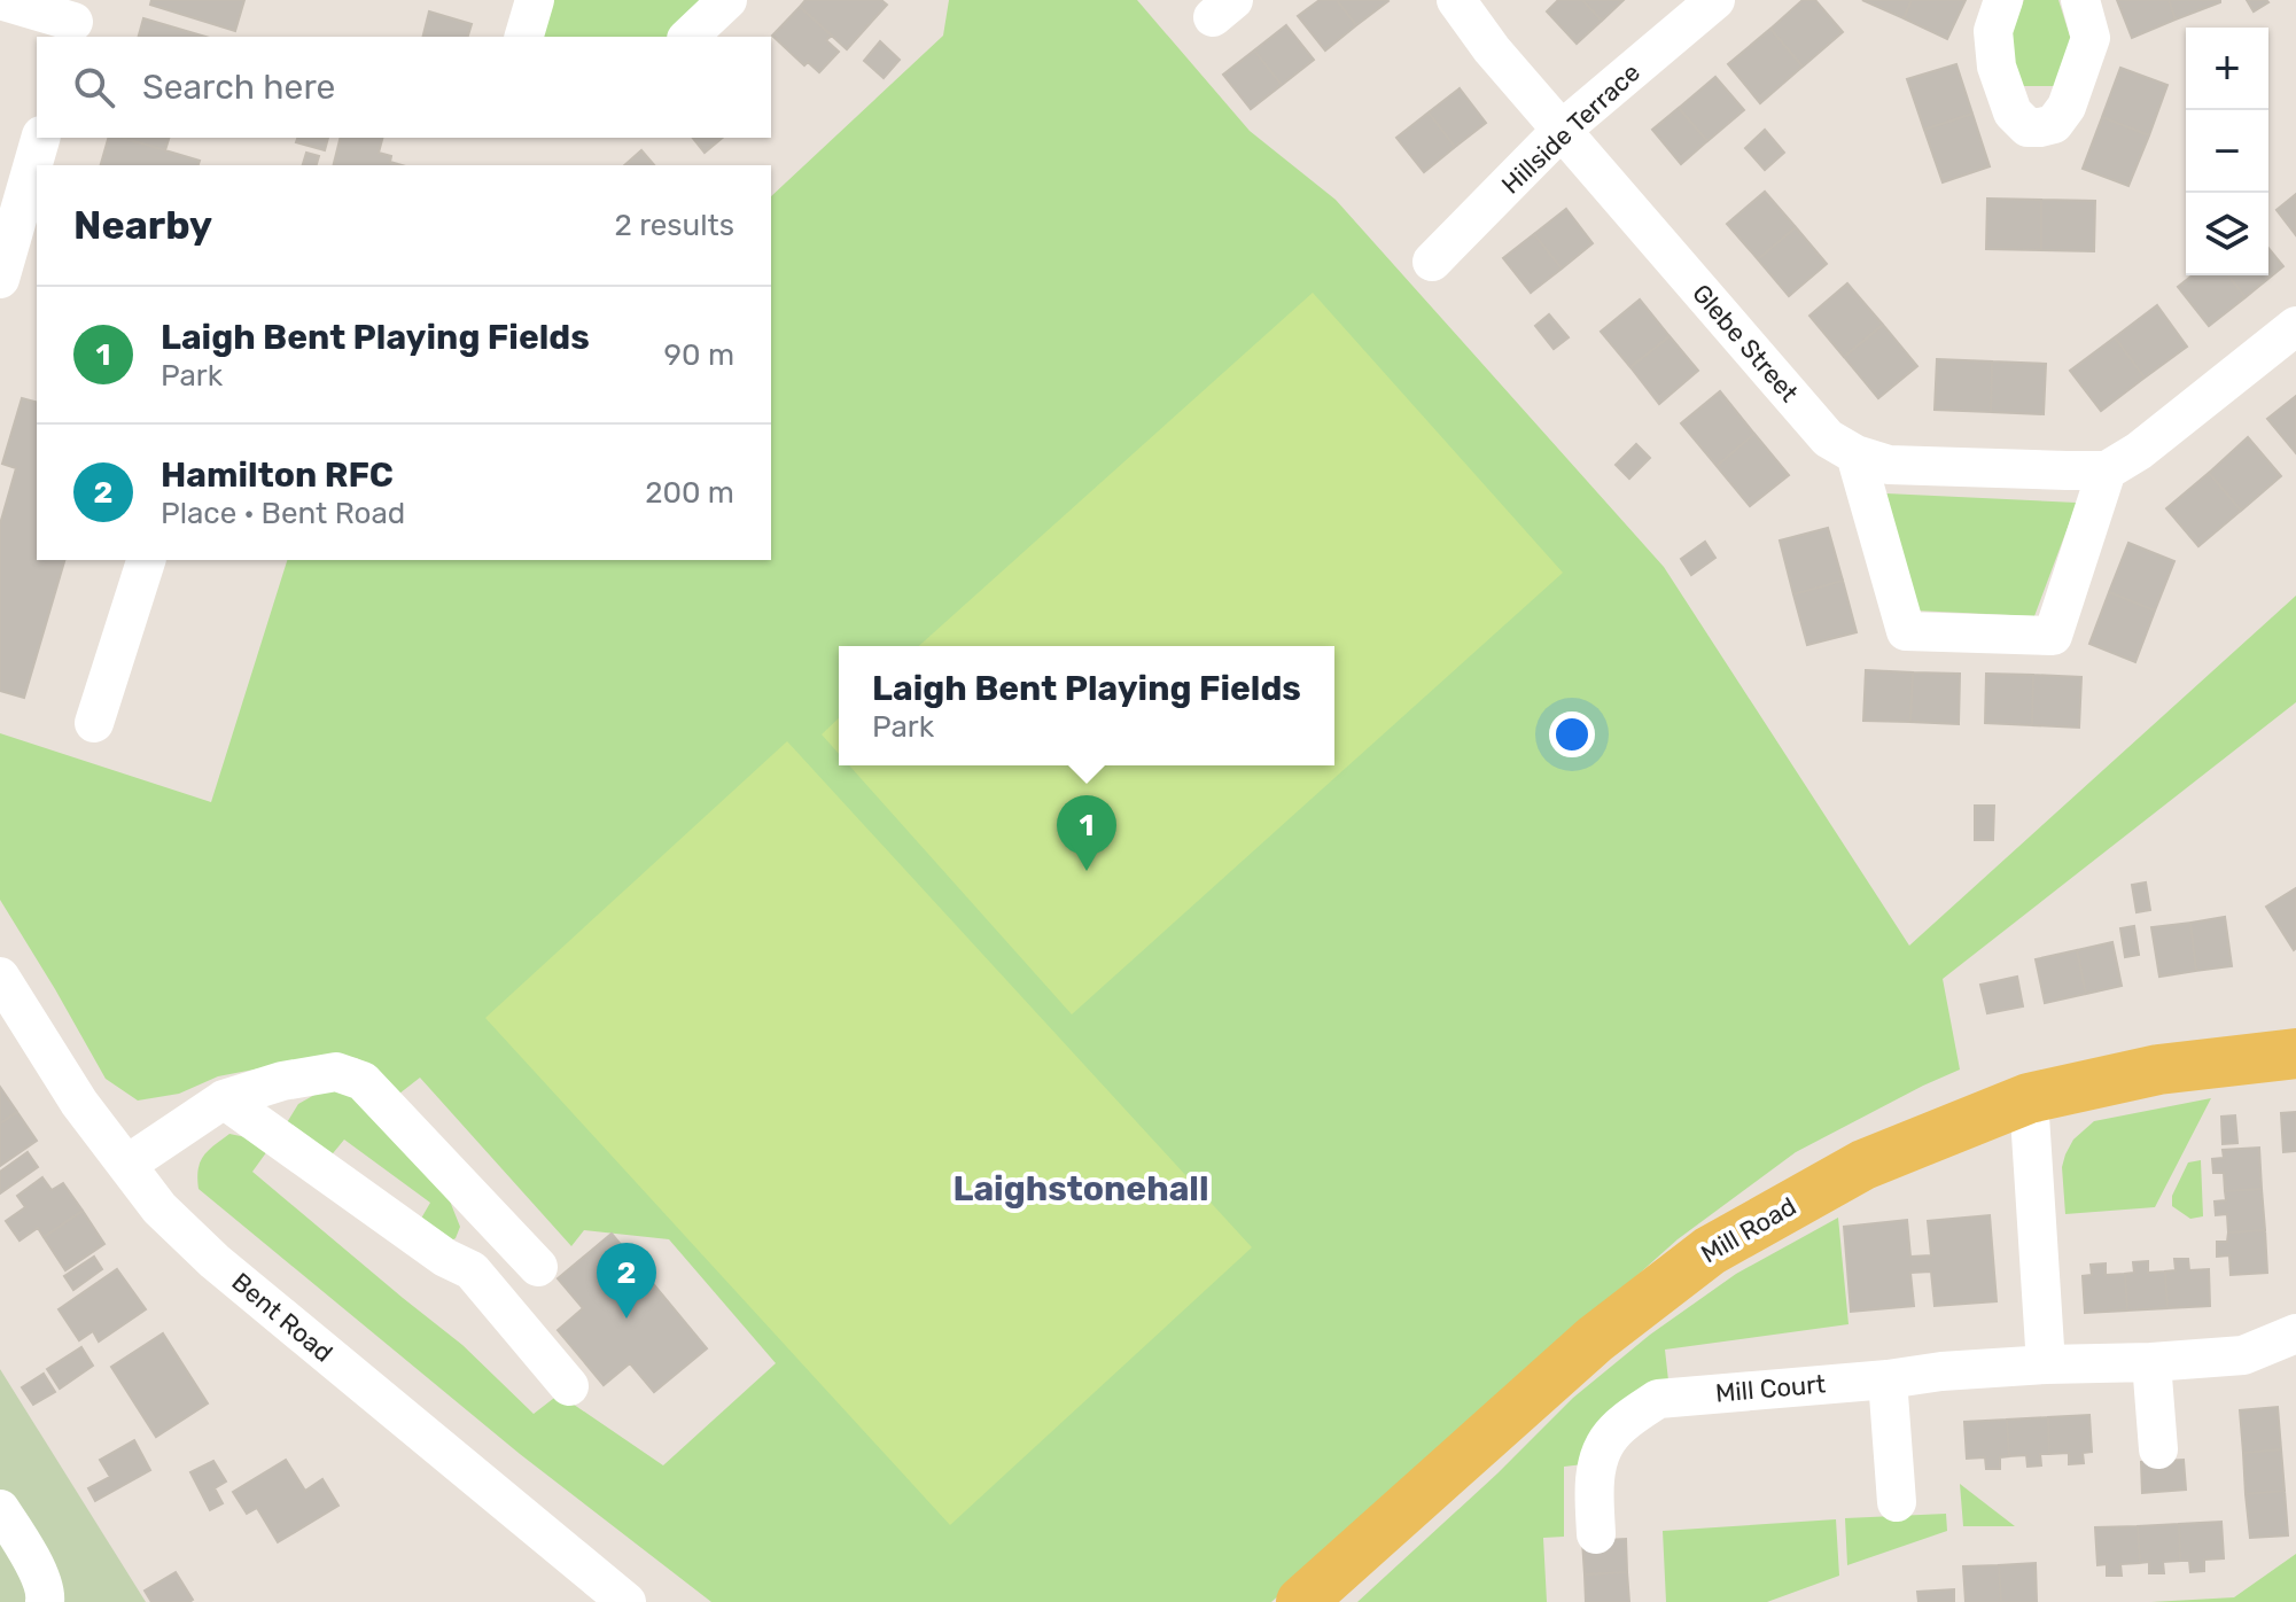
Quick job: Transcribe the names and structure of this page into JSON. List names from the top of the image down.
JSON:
{
  "streets": {
    "main road": ["Mill Road"],
    "street": [
      "Hillside Terrace",
      "Glebe Street",
      "Bent Road",
      "Mill Court"
    ]
  },
  "crossings": [
    ["Hillside Terrace", "Glebe Street"]
  ],
  "districts": ["Laighstonehall"],
  "page": {
    "map_buttons": ["+", "−"],
    "search": "Search here",
    "heading": ["Nearby", "2 results"],
    "list": [
      {
        "mark": "1",
        "name": "Laigh Bent Playing Fields",
        "note": "Park",
        "value": "90 m"
      },
      {
        "mark": "2",
        "name": "Hamilton RFC",
        "note": "Place · Bent Road",
        "value": "200 m"
      }
    ],
    "popup": ["Laigh Bent Playing Fields", "Park"],
    "pins": ["1", "2"]
  }
}
